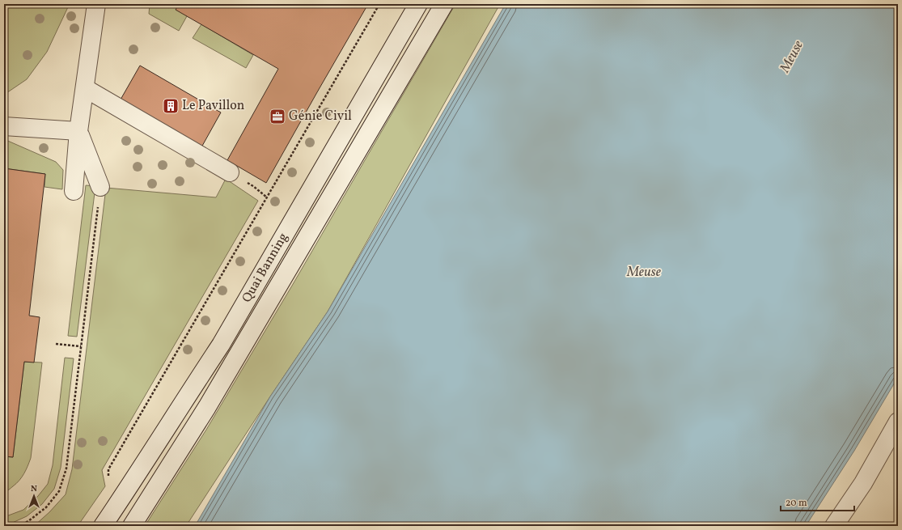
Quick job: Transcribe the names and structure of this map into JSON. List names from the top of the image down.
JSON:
{
  "streets": {
    "main road": ["Quai Banning"]
  },
  "water": ["Meuse"],
  "places": {
    "building": ["Le Pavillon"],
    "office": ["Génie Civil"]
  },
  "scale_bar": "20 m",
  "north": "top"
}
